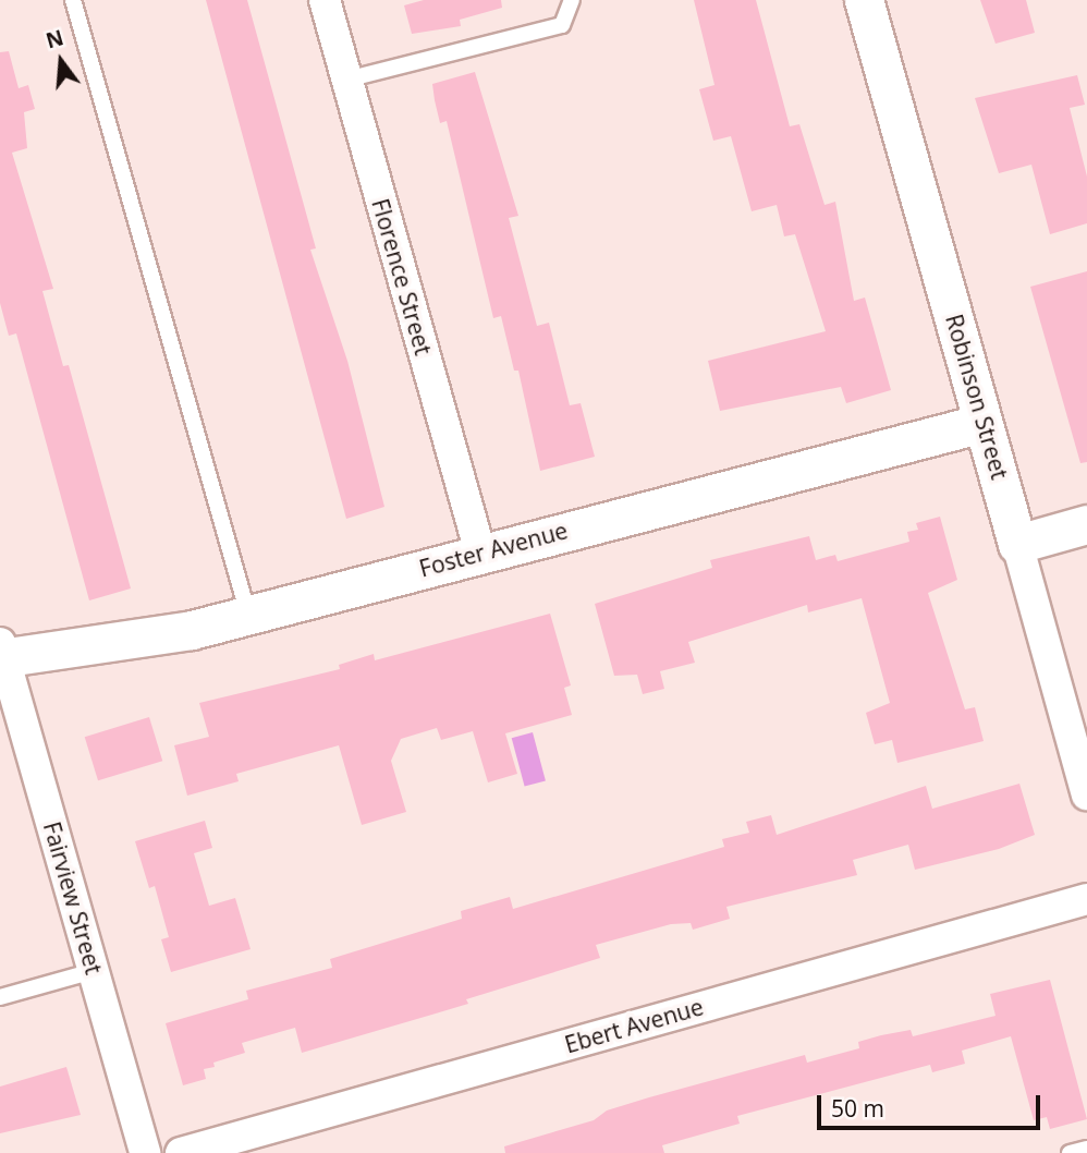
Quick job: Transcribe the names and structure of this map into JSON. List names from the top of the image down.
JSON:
{
  "streets": {
    "street": [
      "Florence Street",
      "Robinson Street",
      "Foster Avenue",
      "Fairview Street",
      "Ebert Avenue"
    ]
  },
  "crossings": [
    ["Florence Street", "Foster Avenue"],
    ["Robinson Street", "Foster Avenue"],
    ["Foster Avenue", "Fairview Street"]
  ],
  "scale_bar": "50 m",
  "north": "top"
}
